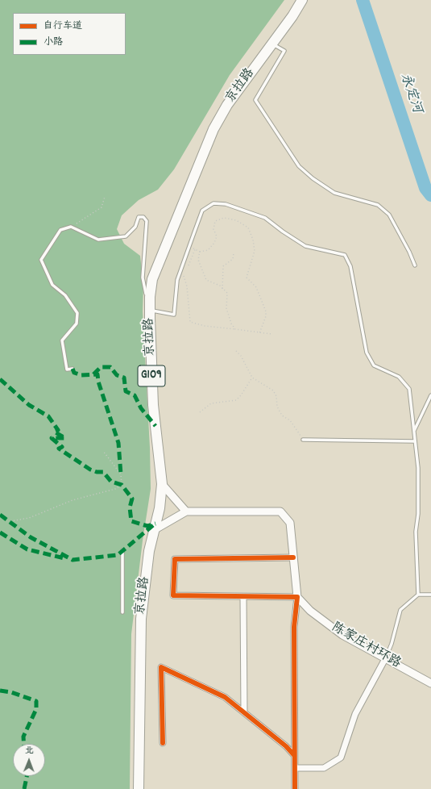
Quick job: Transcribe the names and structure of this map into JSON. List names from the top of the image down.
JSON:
{
  "streets": {
    "highway": ["京拉路", "G109"],
    "street": ["陈家庄村环路"]
  },
  "water": ["永定河"],
  "legend": ["自行车道", "小路"],
  "north": "top"
}
